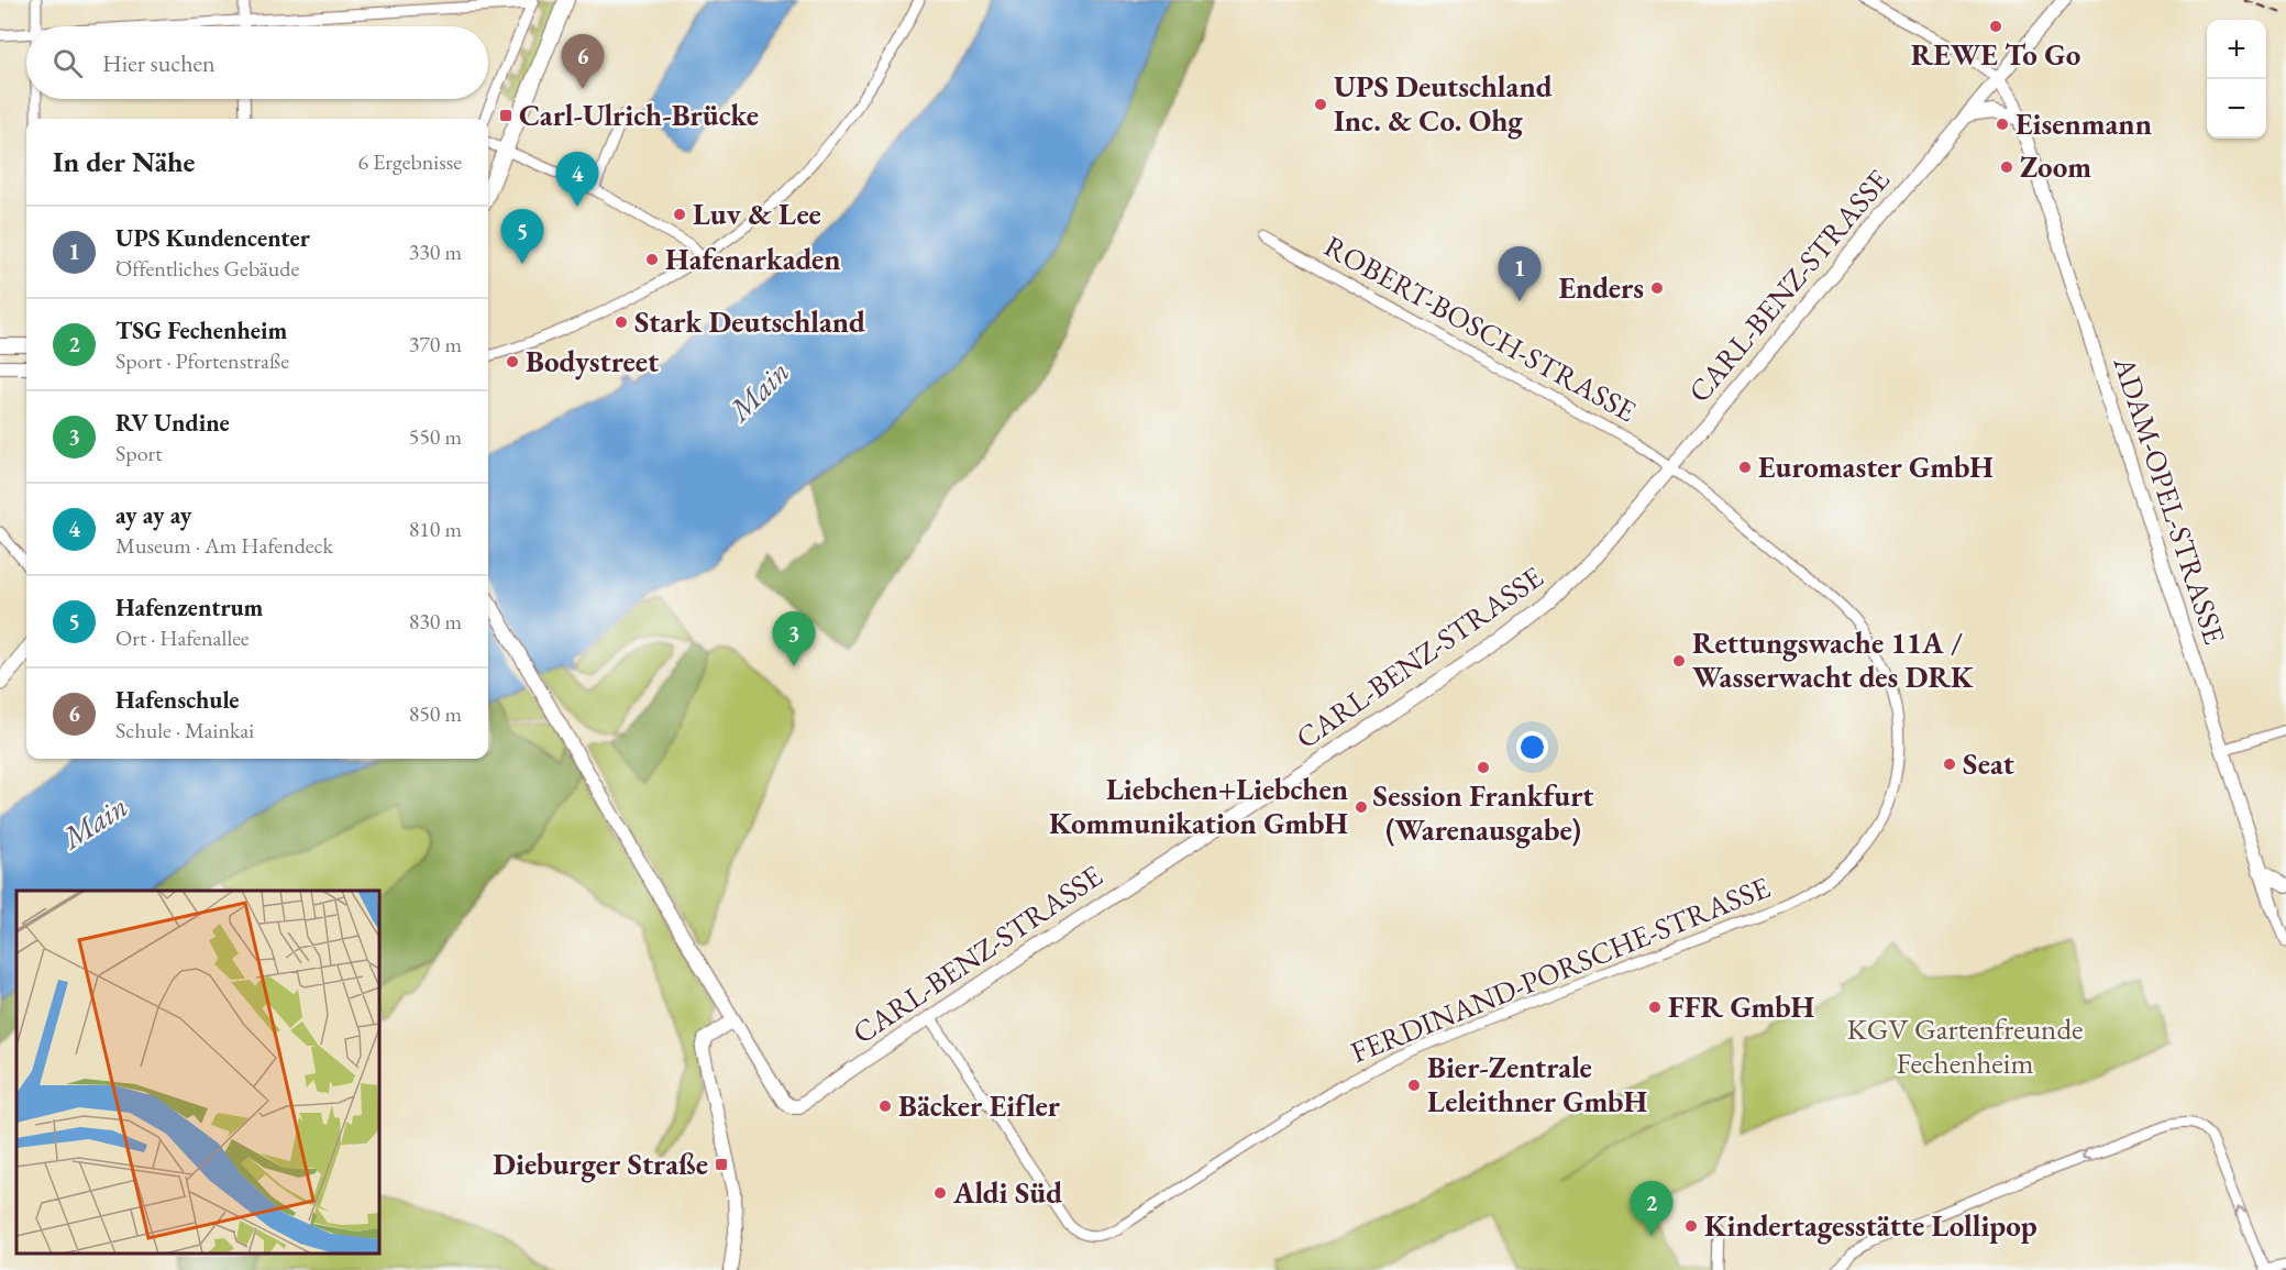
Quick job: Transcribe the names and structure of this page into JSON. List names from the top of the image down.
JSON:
{
  "streets": {
    "main road": ["CARL-BENZ-STRASSE", "ADAM-OPEL-STRASSE"],
    "street": ["ROBERT-BOSCH-STRASSE", "FERDINAND-PORSCHE-STRASSE"]
  },
  "crossings": [
    ["CARL-BENZ-STRASSE", "ROBERT-BOSCH-STRASSE"],
    ["CARL-BENZ-STRASSE", "ADAM-OPEL-STRASSE"],
    ["CARL-BENZ-STRASSE", "FERDINAND-PORSCHE-STRASSE"],
    ["ROBERT-BOSCH-STRASSE", "FERDINAND-PORSCHE-STRASSE"]
  ],
  "water": ["Main"],
  "parks": ["KGV Gartenfreunde Fechenheim"],
  "places": {
    "other": [
      "REWE To Go",
      "UPS Deutschland Inc. & Co. Ohg",
      "Eisenmann",
      "Zoom",
      "Luv & Lee",
      "Hafenarkaden",
      "Enders",
      "Stark Deutschland",
      "Bodystreet",
      "Euromaster GmbH",
      "Rettungswache 11A / Wasserwacht des DRK",
      "Seat",
      "Session Frankfurt (Warenausgabe)",
      "Liebchen+Liebchen Kommunikation GmbH",
      "FFR GmbH",
      "Bier-Zentrale Leleithner GmbH",
      "Bäcker Eifler",
      "Aldi Süd",
      "Kindertagesstätte Lollipop"
    ],
    "transit": ["Carl-Ulrich-Brücke", "Dieburger Straße"]
  },
  "page": {
    "map_buttons": ["+", "−"],
    "search": "Hier suchen",
    "pins": [
      "6",
      "4",
      "5",
      "1",
      "3",
      "2"
    ],
    "heading": ["In der Nähe", "6 Ergebnisse"],
    "list": [
      {
        "mark": "1",
        "name": "UPS Kundencenter",
        "note": "Öffentliches Gebäude",
        "value": "330 m"
      },
      {
        "mark": "2",
        "name": "TSG Fechenheim",
        "note": "Sport · Pfortenstraße",
        "value": "370 m"
      },
      {
        "mark": "3",
        "name": "RV Undine",
        "note": "Sport",
        "value": "550 m"
      },
      {
        "mark": "4",
        "name": "ay ay ay",
        "note": "Museum · Am Hafendeck",
        "value": "810 m"
      },
      {
        "mark": "5",
        "name": "Hafenzentrum",
        "note": "Ort · Hafenallee",
        "value": "830 m"
      },
      {
        "mark": "6",
        "name": "Hafenschule",
        "note": "Schule · Mainkai",
        "value": "850 m"
      }
    ]
  }
}
